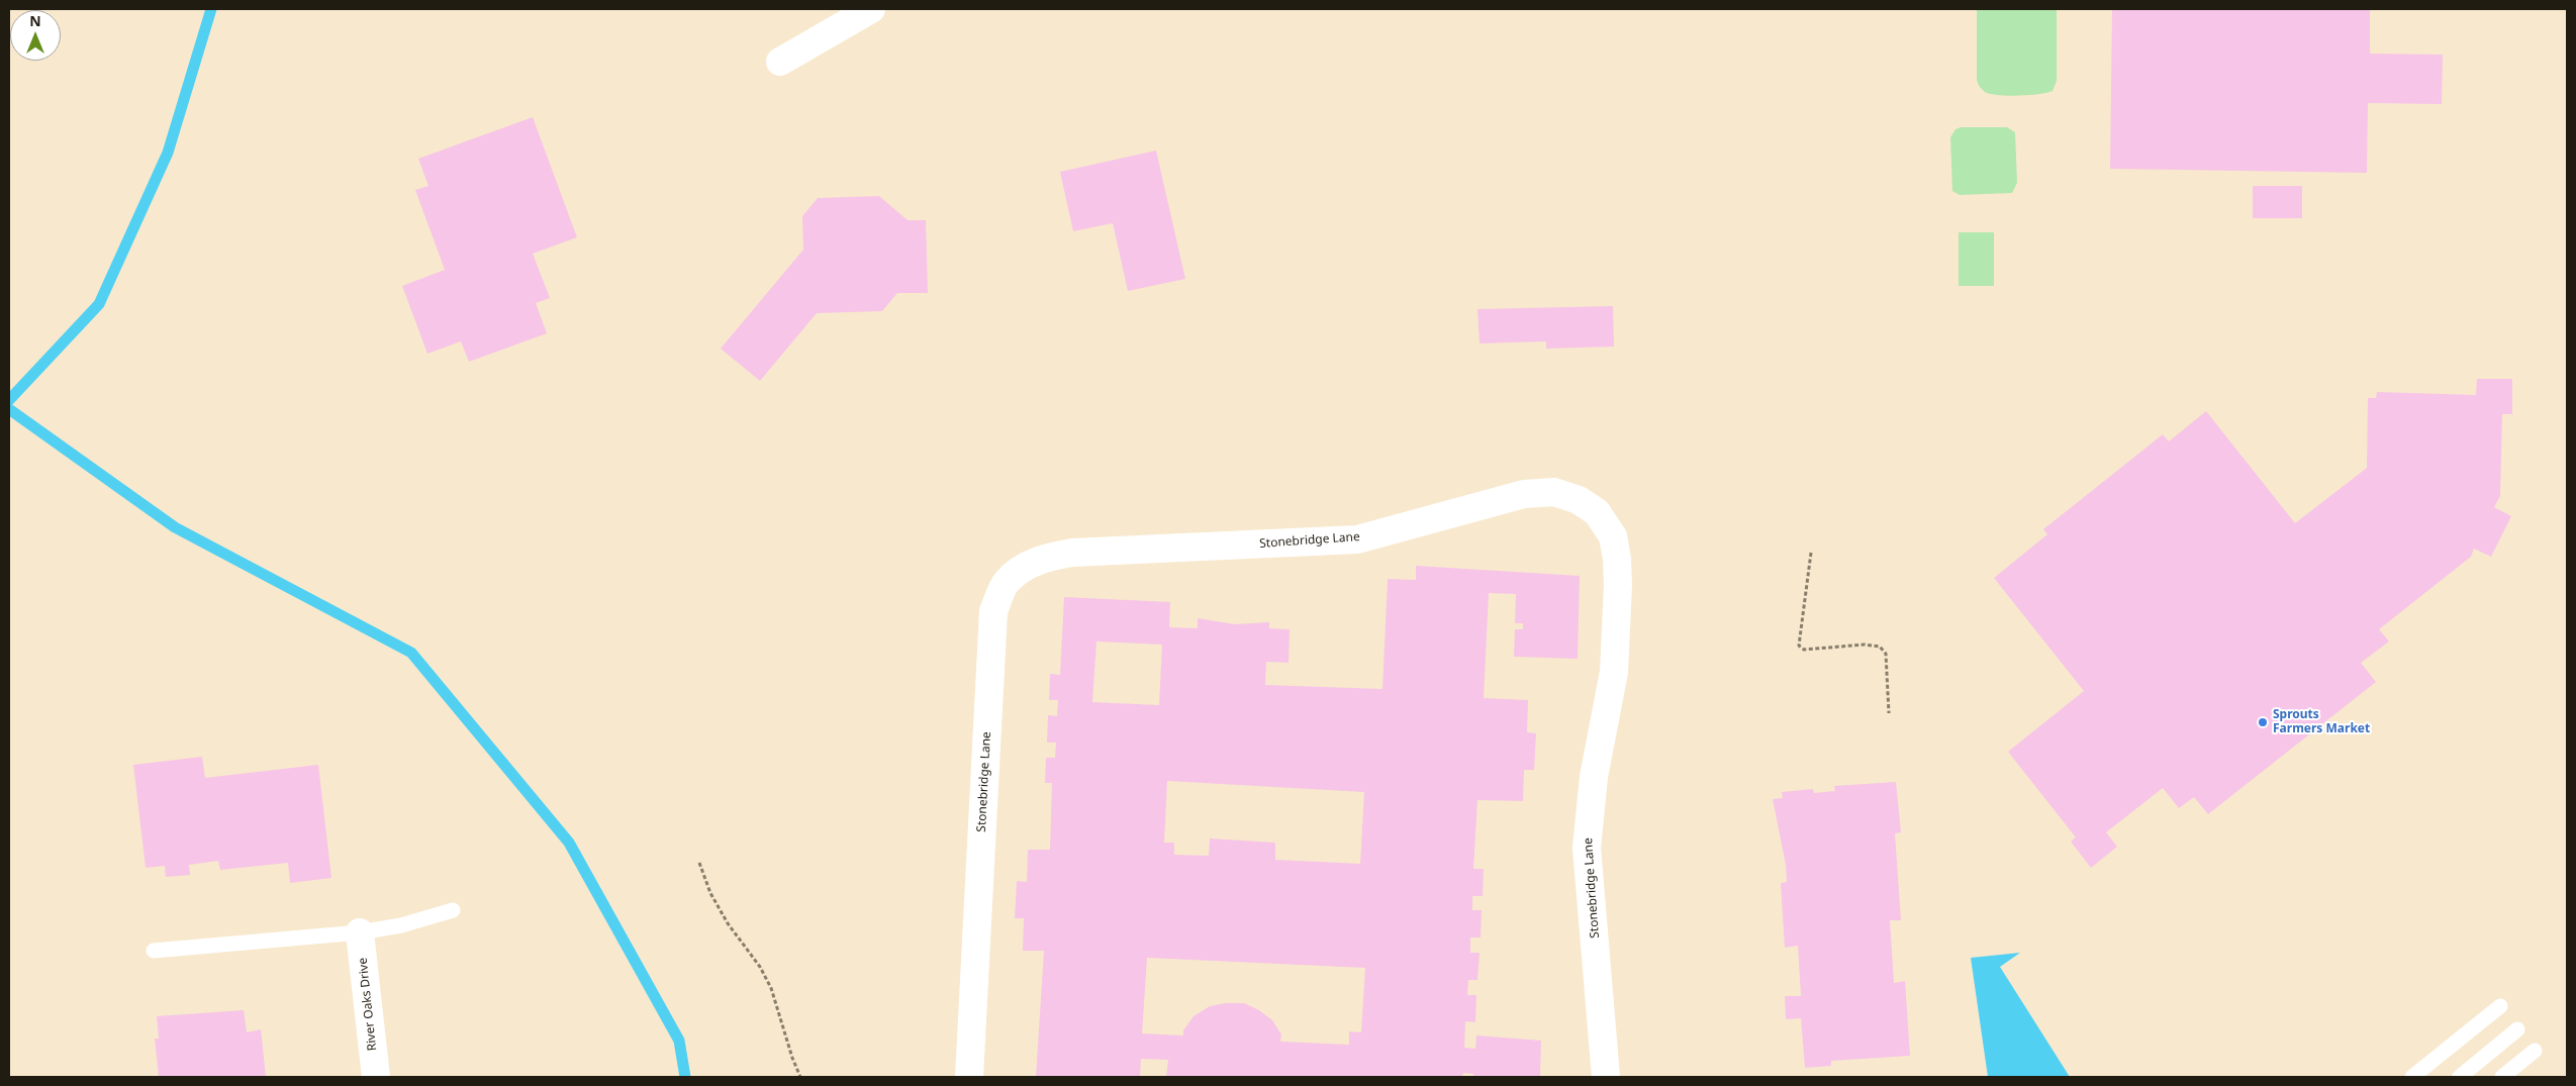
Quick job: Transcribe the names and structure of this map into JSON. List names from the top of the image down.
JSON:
{
  "streets": {
    "street": ["Stonebridge Lane", "River Oaks Drive"]
  },
  "places": ["Sprouts Farmers Market"],
  "north": "top"
}
